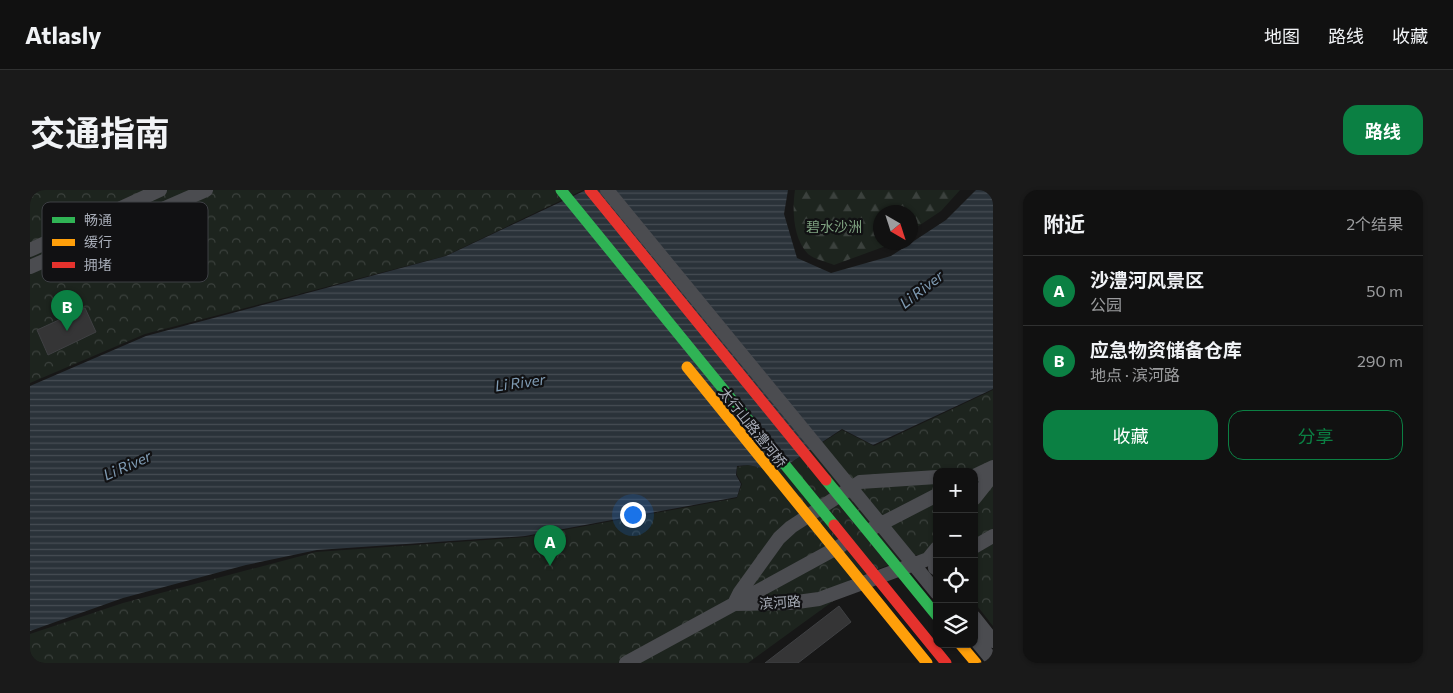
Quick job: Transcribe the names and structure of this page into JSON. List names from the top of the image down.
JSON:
{
  "streets": {
    "main road": ["太行山路澧河桥"],
    "street": ["滨河路"]
  },
  "crossings": [
    ["太行山路澧河桥", "滨河路"]
  ],
  "water": ["Li River"],
  "parks": ["碧水沙洲"],
  "legend": ["畅通", "缓行", "拥堵"],
  "north": "bottom right",
  "page": {
    "header": "Atlasly",
    "nav": ["地图", "路线", "收藏"],
    "title": "交通指南",
    "buttons": [
      "路线",
      ["收藏", "分享"]
    ],
    "heading": ["附近", "2个结果"],
    "list": [
      {
        "mark": "A",
        "name": "沙澧河风景区",
        "note": "公园",
        "value": "50 m"
      },
      {
        "mark": "B",
        "name": "应急物资储备仓库",
        "note": "地点 · 滨河路",
        "value": "290 m"
      }
    ],
    "pins": ["B", "A"],
    "map_buttons": ["+", "−"]
  }
}
